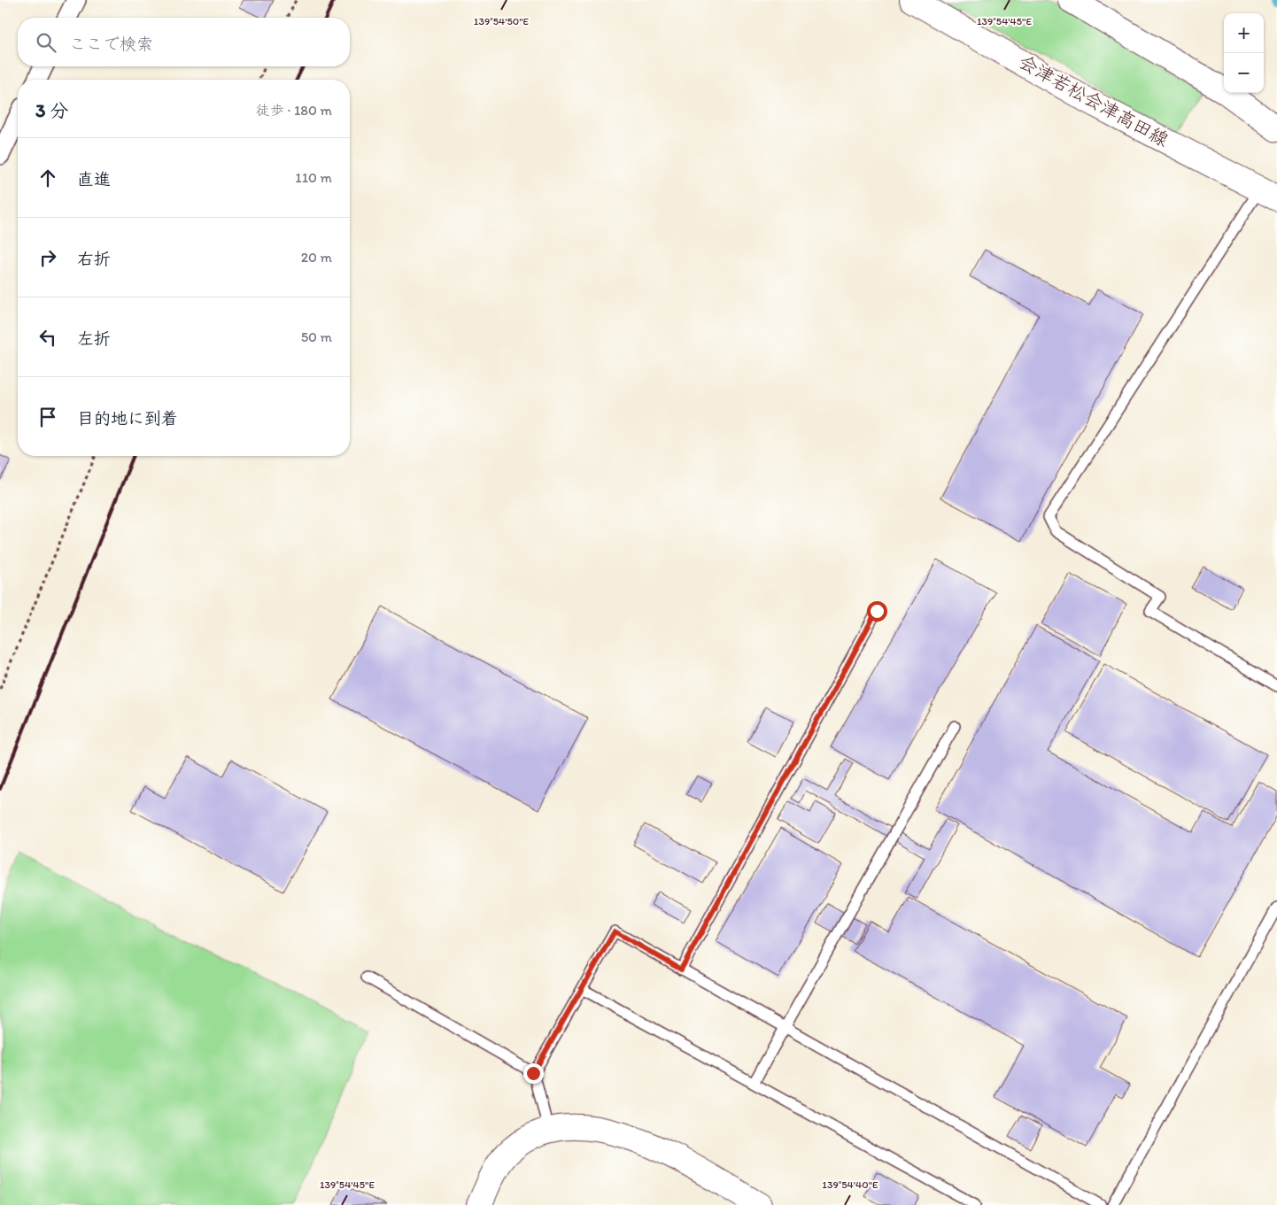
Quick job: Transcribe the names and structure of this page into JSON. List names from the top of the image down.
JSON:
{
  "streets": {
    "main road": ["会津若松会津高田線"]
  },
  "page": {
    "map_buttons": ["+", "−"],
    "search": "ここで検索",
    "heading": ["3 分", "徒歩 · 180 m"],
    "list": [
      ["直進", "110 m"],
      ["右折", "20 m"],
      ["左折", "50 m"],
      "目的地に到着"
    ]
  },
  "coordinates": ["139°54'50\"E", "139°54'45\"E", "139°54'40\"E"]
}
